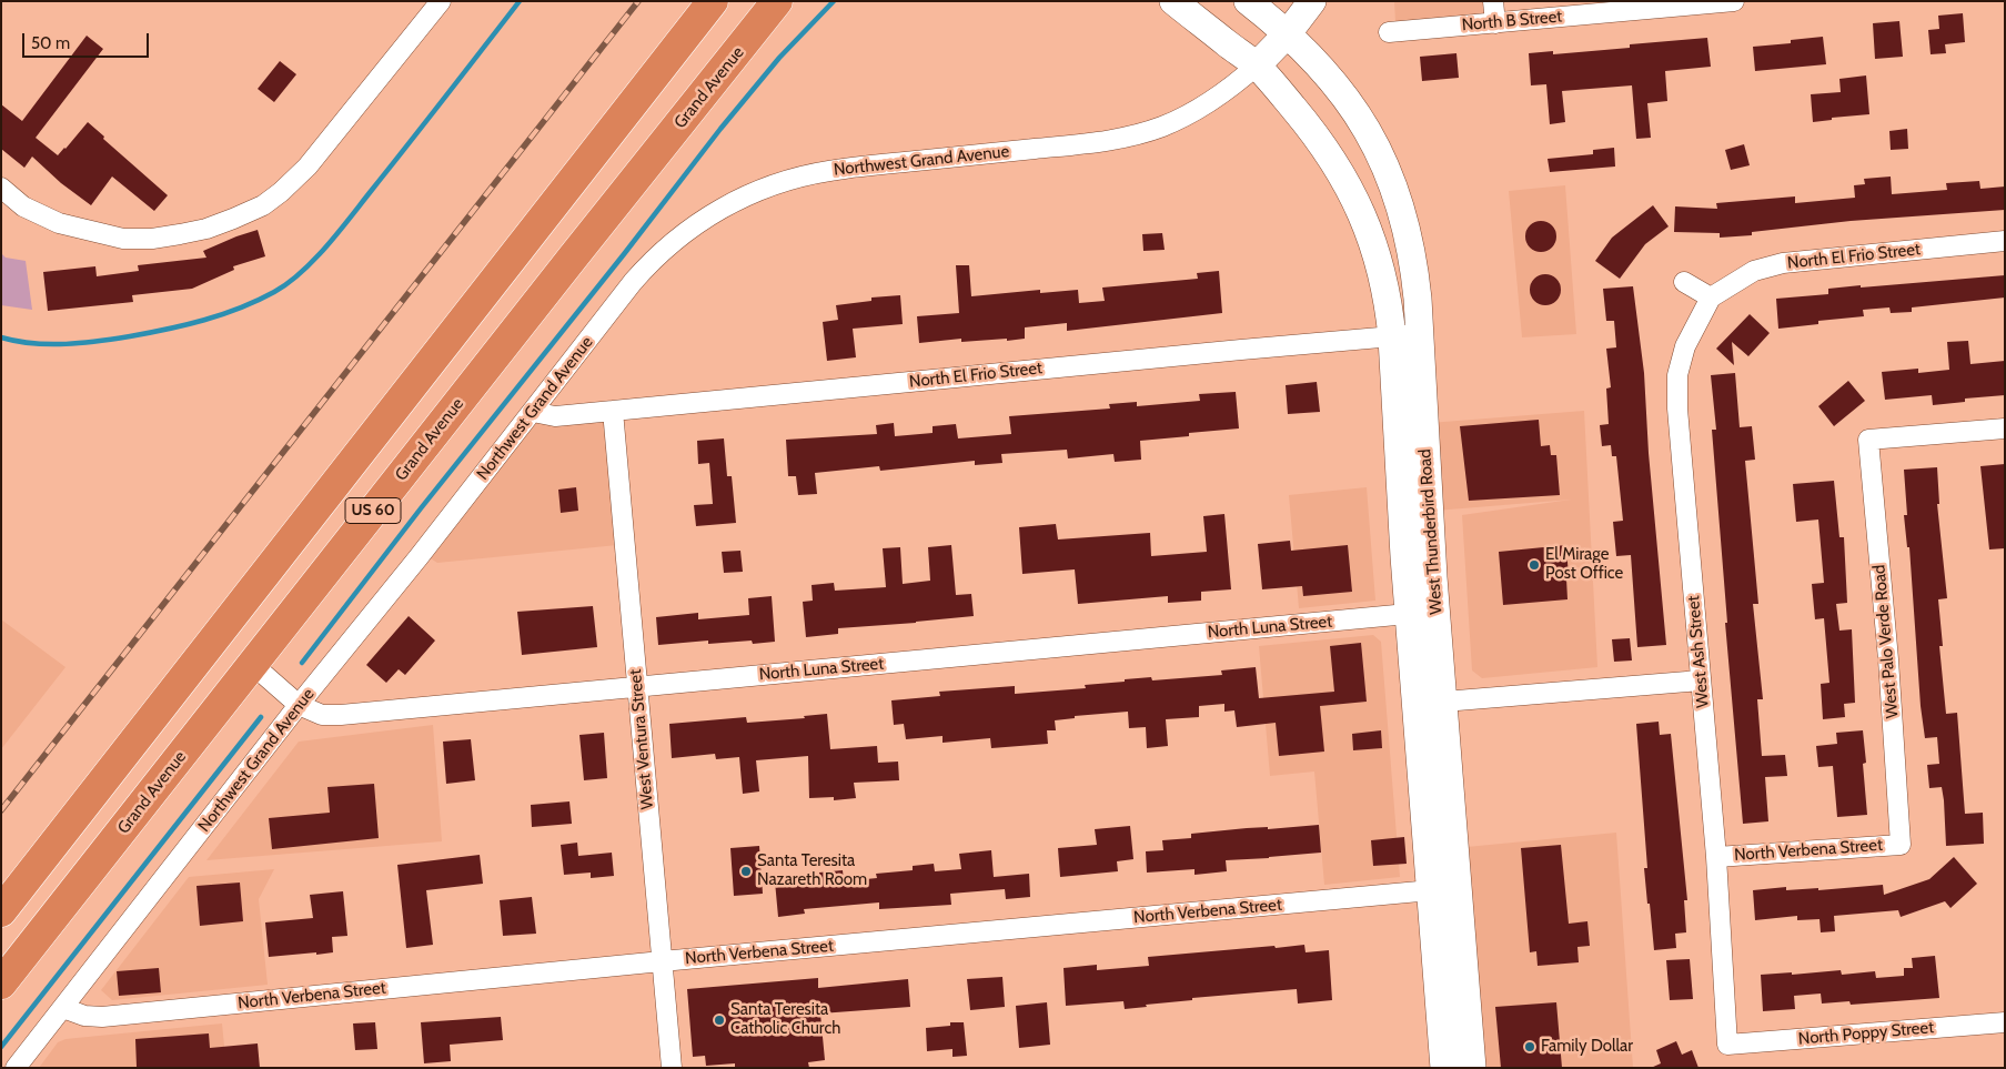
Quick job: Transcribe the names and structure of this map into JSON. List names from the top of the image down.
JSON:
{
  "streets": {
    "highway": ["Grand Avenue", "US 60"],
    "main road": ["West Thunderbird Road"],
    "street": [
      "North B Street",
      "Northwest Grand Avenue",
      "North El Frio Street",
      "North Luna Street",
      "West Palo Verde Road",
      "West Ash Street",
      "West Ventura Street",
      "North Verbena Street",
      "North Poppy Street"
    ]
  },
  "crossings": [
    ["Grand Avenue", "North Luna Street"],
    ["Northwest Grand Avenue", "North El Frio Street"],
    ["Northwest Grand Avenue", "West Thunderbird Road"],
    ["Northwest Grand Avenue", "North Luna Street"],
    ["Northwest Grand Avenue", "North Verbena Street"],
    ["North El Frio Street", "West Thunderbird Road"],
    ["North El Frio Street", "West Ash Street"],
    ["North El Frio Street", "West Ventura Street"],
    ["West Thunderbird Road", "North Luna Street"],
    ["West Thunderbird Road", "North Verbena Street"],
    ["North Luna Street", "West Ventura Street"],
    ["West Palo Verde Road", "North Verbena Street"],
    ["West Ash Street", "North Verbena Street"],
    ["West Ash Street", "North Poppy Street"],
    ["West Ventura Street", "North Verbena Street"]
  ],
  "places": [
    "El Mirage Post Office",
    "Santa Teresita Nazareth Room",
    "Santa Teresita Catholic Church",
    "Family Dollar"
  ],
  "scale_bar": "50 m"
}
